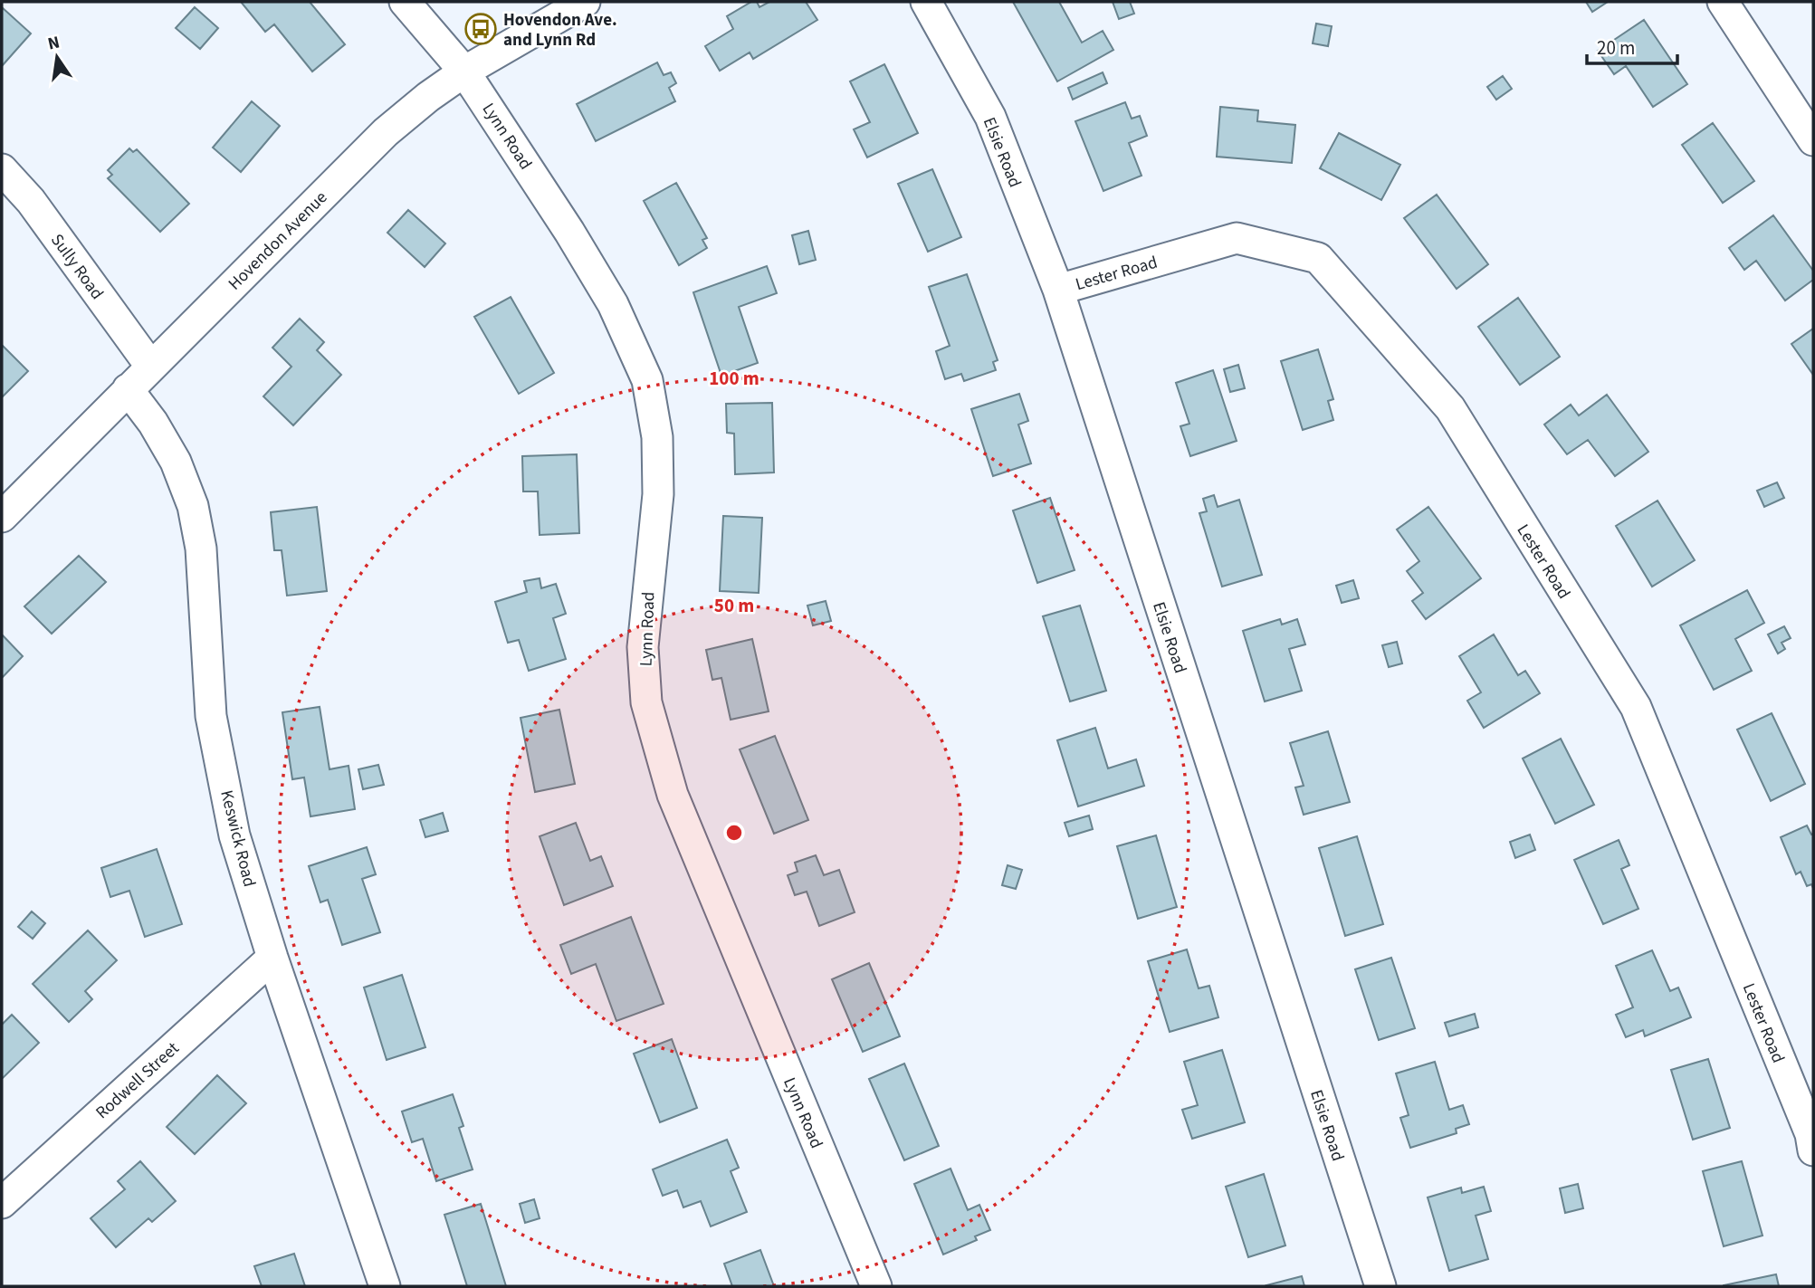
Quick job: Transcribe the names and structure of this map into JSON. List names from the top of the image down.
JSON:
{
  "streets": {
    "street": [
      "Lynn Road",
      "Elsie Road",
      "Hovendon Avenue",
      "Sully Road",
      "Lester Road",
      "Keswick Road",
      "Rodwell Street"
    ]
  },
  "crossings": [
    ["Lynn Road", "Hovendon Avenue"],
    ["Elsie Road", "Lester Road"],
    ["Hovendon Avenue", "Sully Road"],
    ["Hovendon Avenue", "Keswick Road"],
    ["Keswick Road", "Rodwell Street"]
  ],
  "places": {
    "bus stop": ["Hovendon Ave. and Lynn Rd"]
  },
  "scale_bar": "20 m",
  "north": "top",
  "rings": ["100 m", "50 m"]
}
